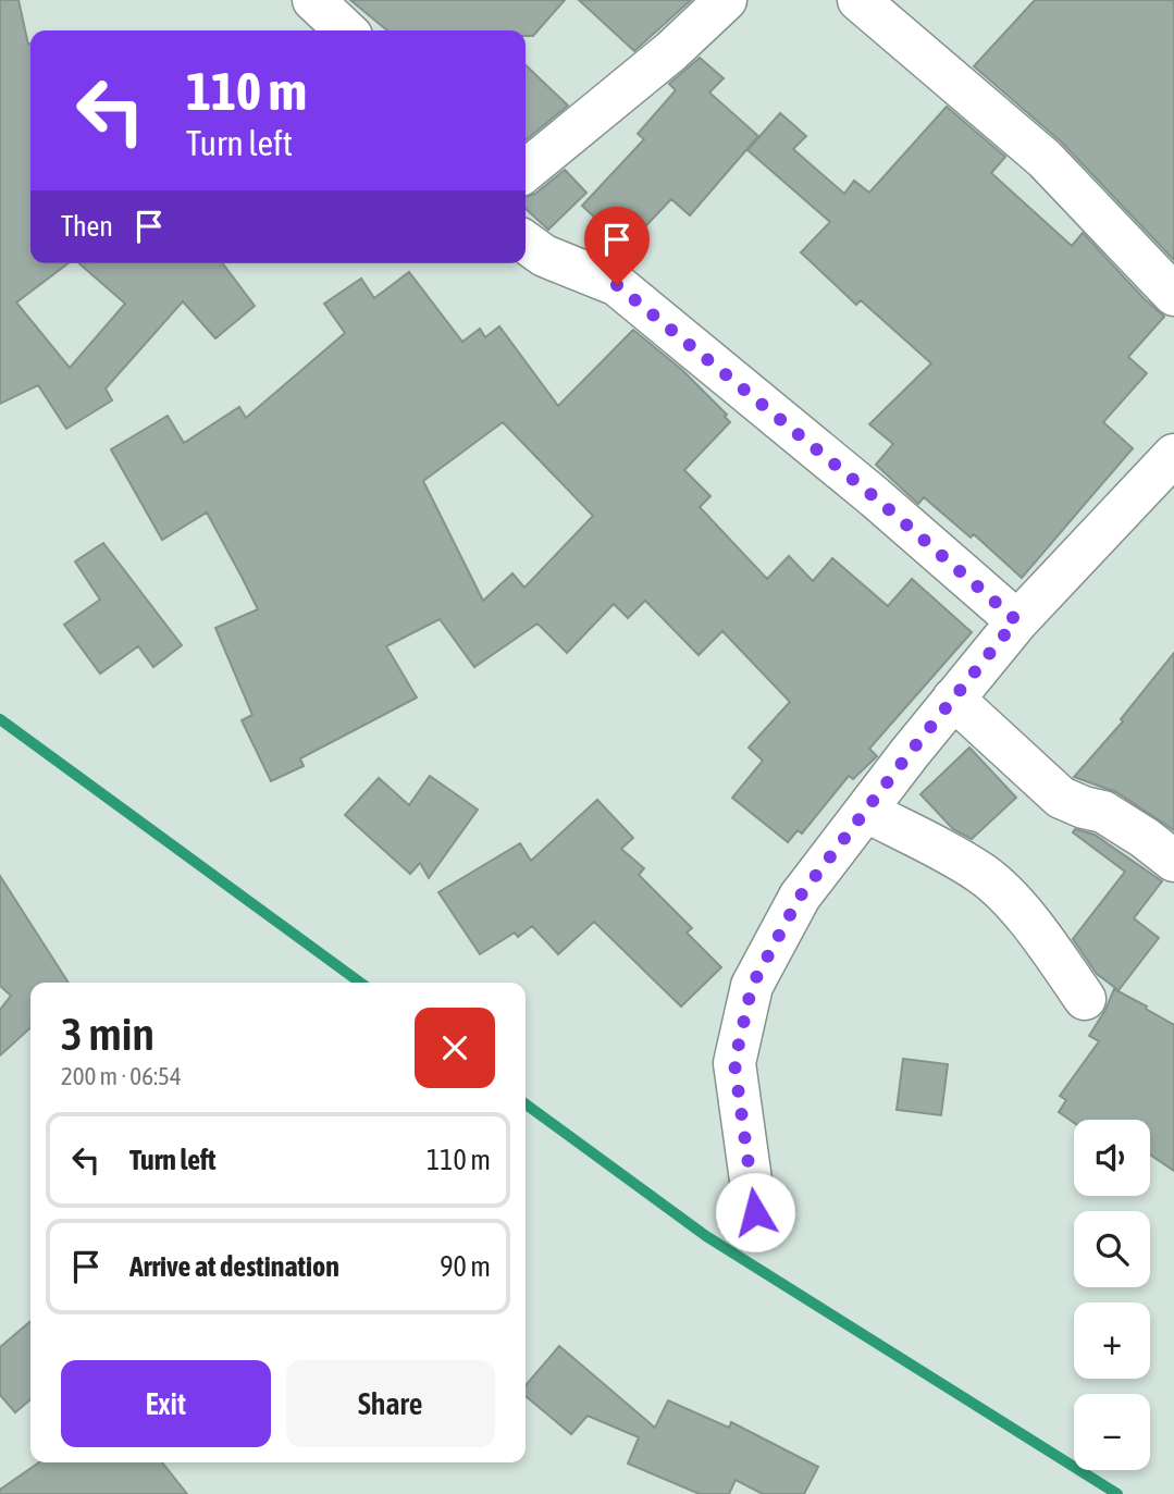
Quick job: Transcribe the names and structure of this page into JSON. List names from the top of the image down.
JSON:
{
  "page": {
    "turn": ["110 m", "Turn left"],
    "then": "Then",
    "heading": ["3 min", "200 m · 06:54"],
    "list": [
      {
        "name": "Turn left",
        "value": "110 m"
      },
      {
        "name": "Arrive at destination",
        "value": "90 m"
      }
    ],
    "map_buttons": ["+", "−"],
    "buttons": ["Exit", "Share"]
  }
}
